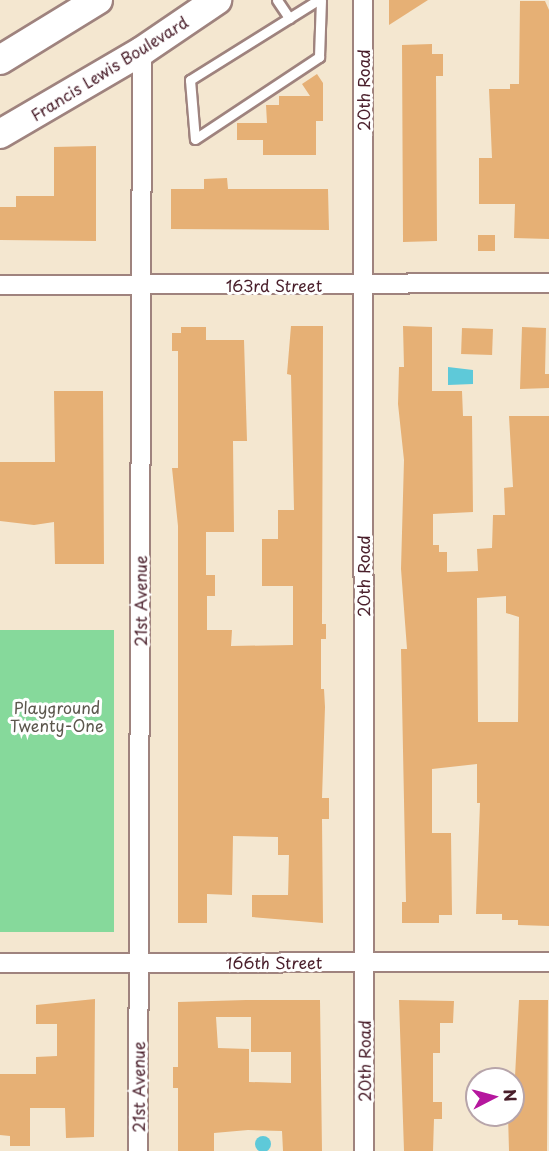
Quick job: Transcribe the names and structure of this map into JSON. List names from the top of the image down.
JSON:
{
  "streets": {
    "main road": ["Francis Lewis Boulevard"],
    "street": [
      "20th Road",
      "163rd Street",
      "21st Avenue",
      "166th Street"
    ]
  },
  "crossings": [
    ["Francis Lewis Boulevard", "21st Avenue"],
    ["20th Road", "163rd Street"],
    ["20th Road", "166th Street"],
    ["163rd Street", "21st Avenue"],
    ["21st Avenue", "166th Street"]
  ],
  "parks": ["Playground Twenty-One"],
  "north": "right"
}
